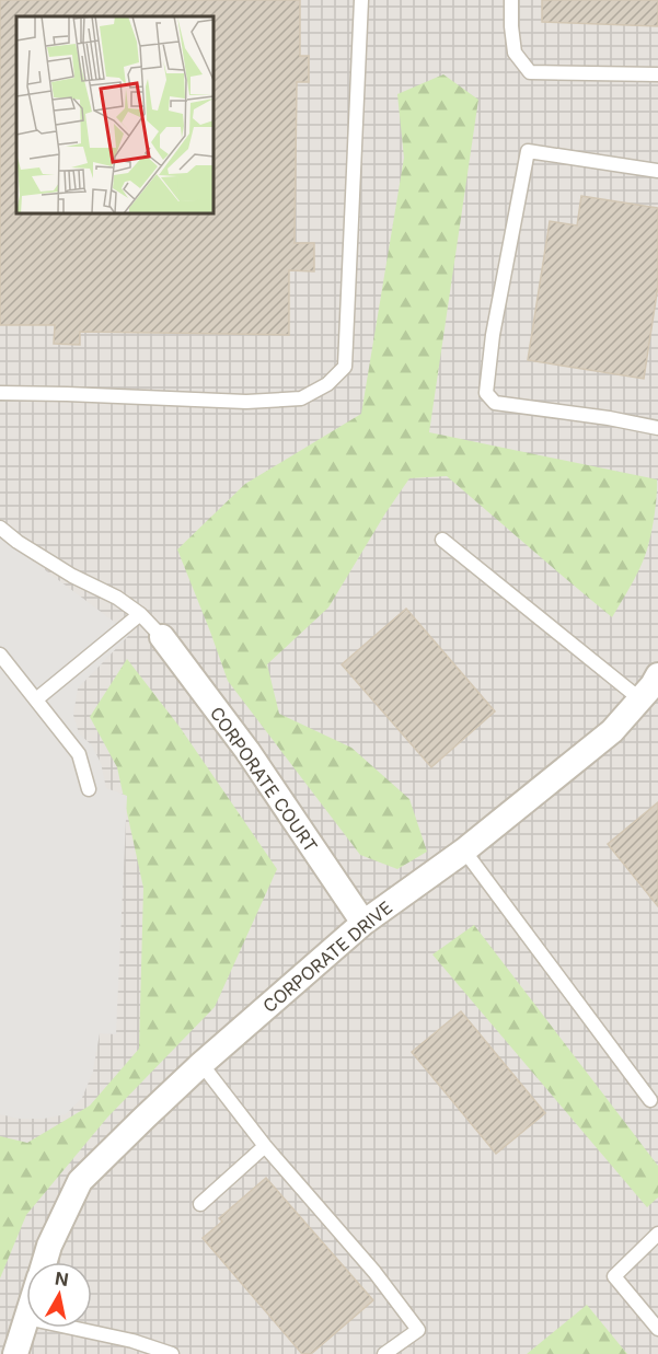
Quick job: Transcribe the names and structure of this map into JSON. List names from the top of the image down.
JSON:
{
  "streets": {
    "street": ["CORPORATE COURT", "CORPORATE DRIVE"]
  },
  "crossings": [
    ["CORPORATE COURT", "CORPORATE DRIVE"]
  ],
  "north": "top"
}
